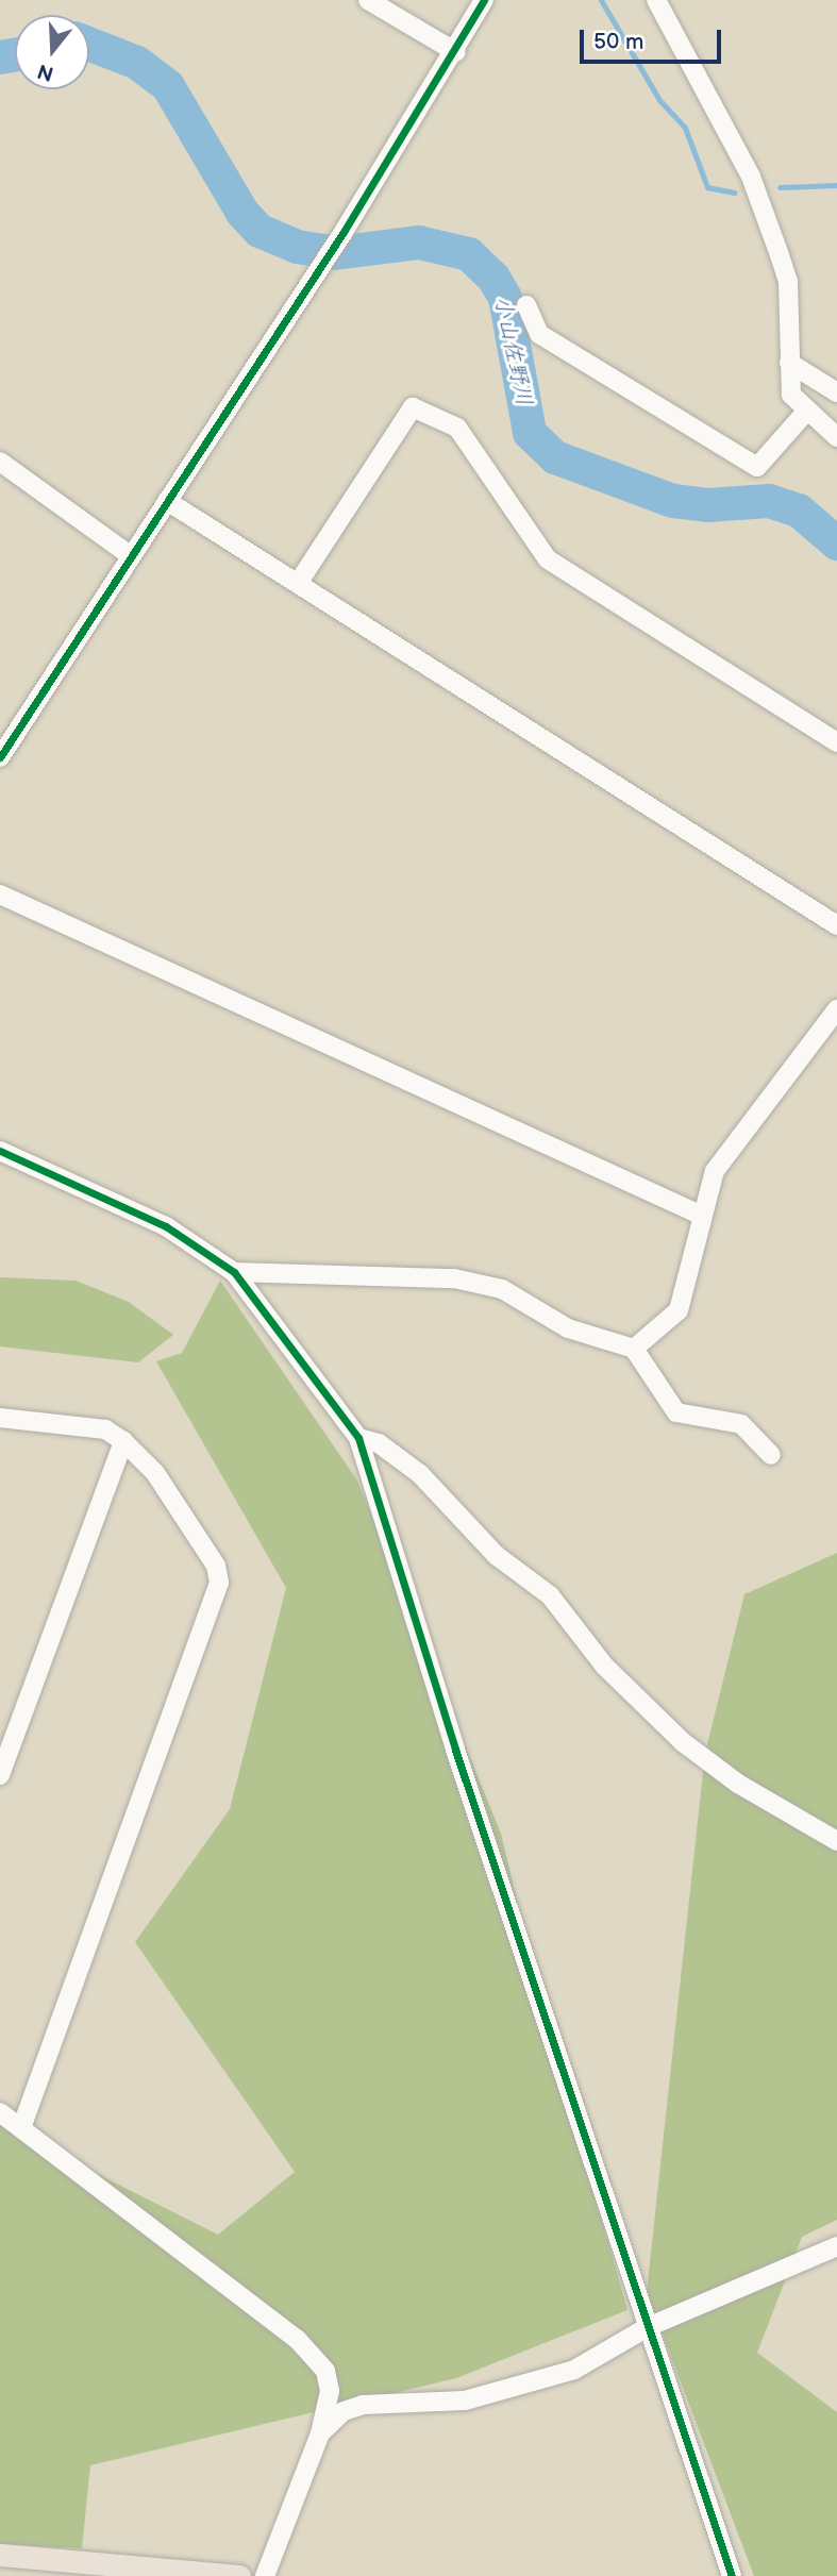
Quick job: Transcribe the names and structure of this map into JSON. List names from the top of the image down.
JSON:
{
  "water": ["小山佐野川"],
  "scale_bar": "50 m",
  "north": "bottom"
}
